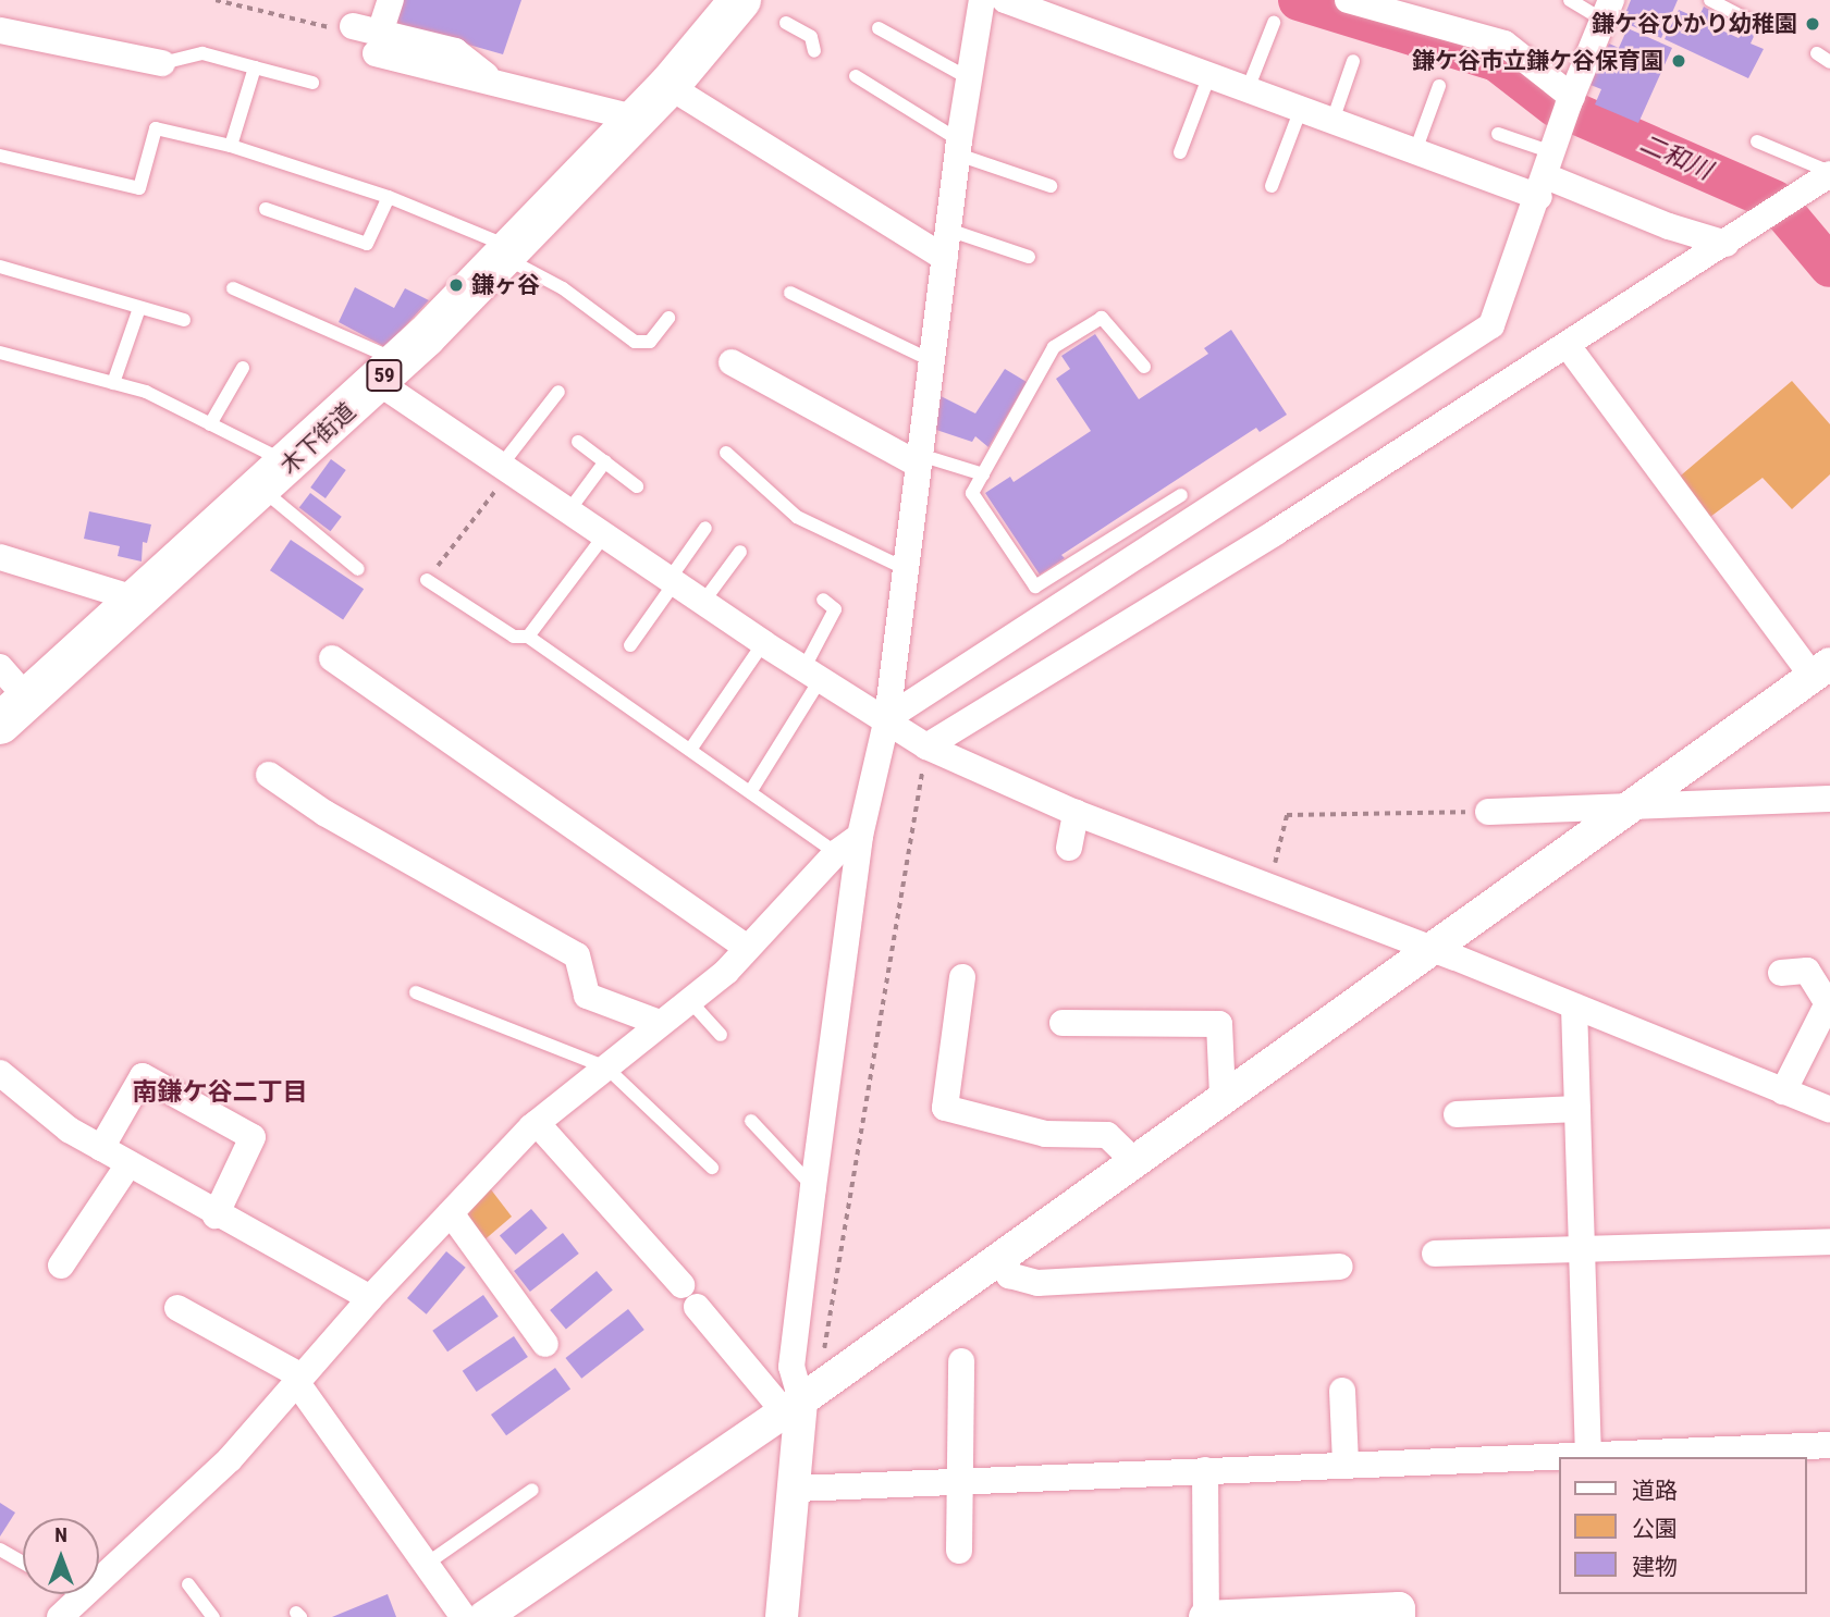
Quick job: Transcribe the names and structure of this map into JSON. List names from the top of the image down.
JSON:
{
  "streets": {
    "main road": ["59", "木下街道"]
  },
  "districts": ["南鎌ケ谷二丁目"],
  "water": ["二和川"],
  "places": ["鎌ケ谷ひかり幼稚園", "鎌ケ谷市立鎌ケ谷保育園", "鎌ヶ谷"],
  "legend": ["道路", "公園", "建物"],
  "north": "top"
}
